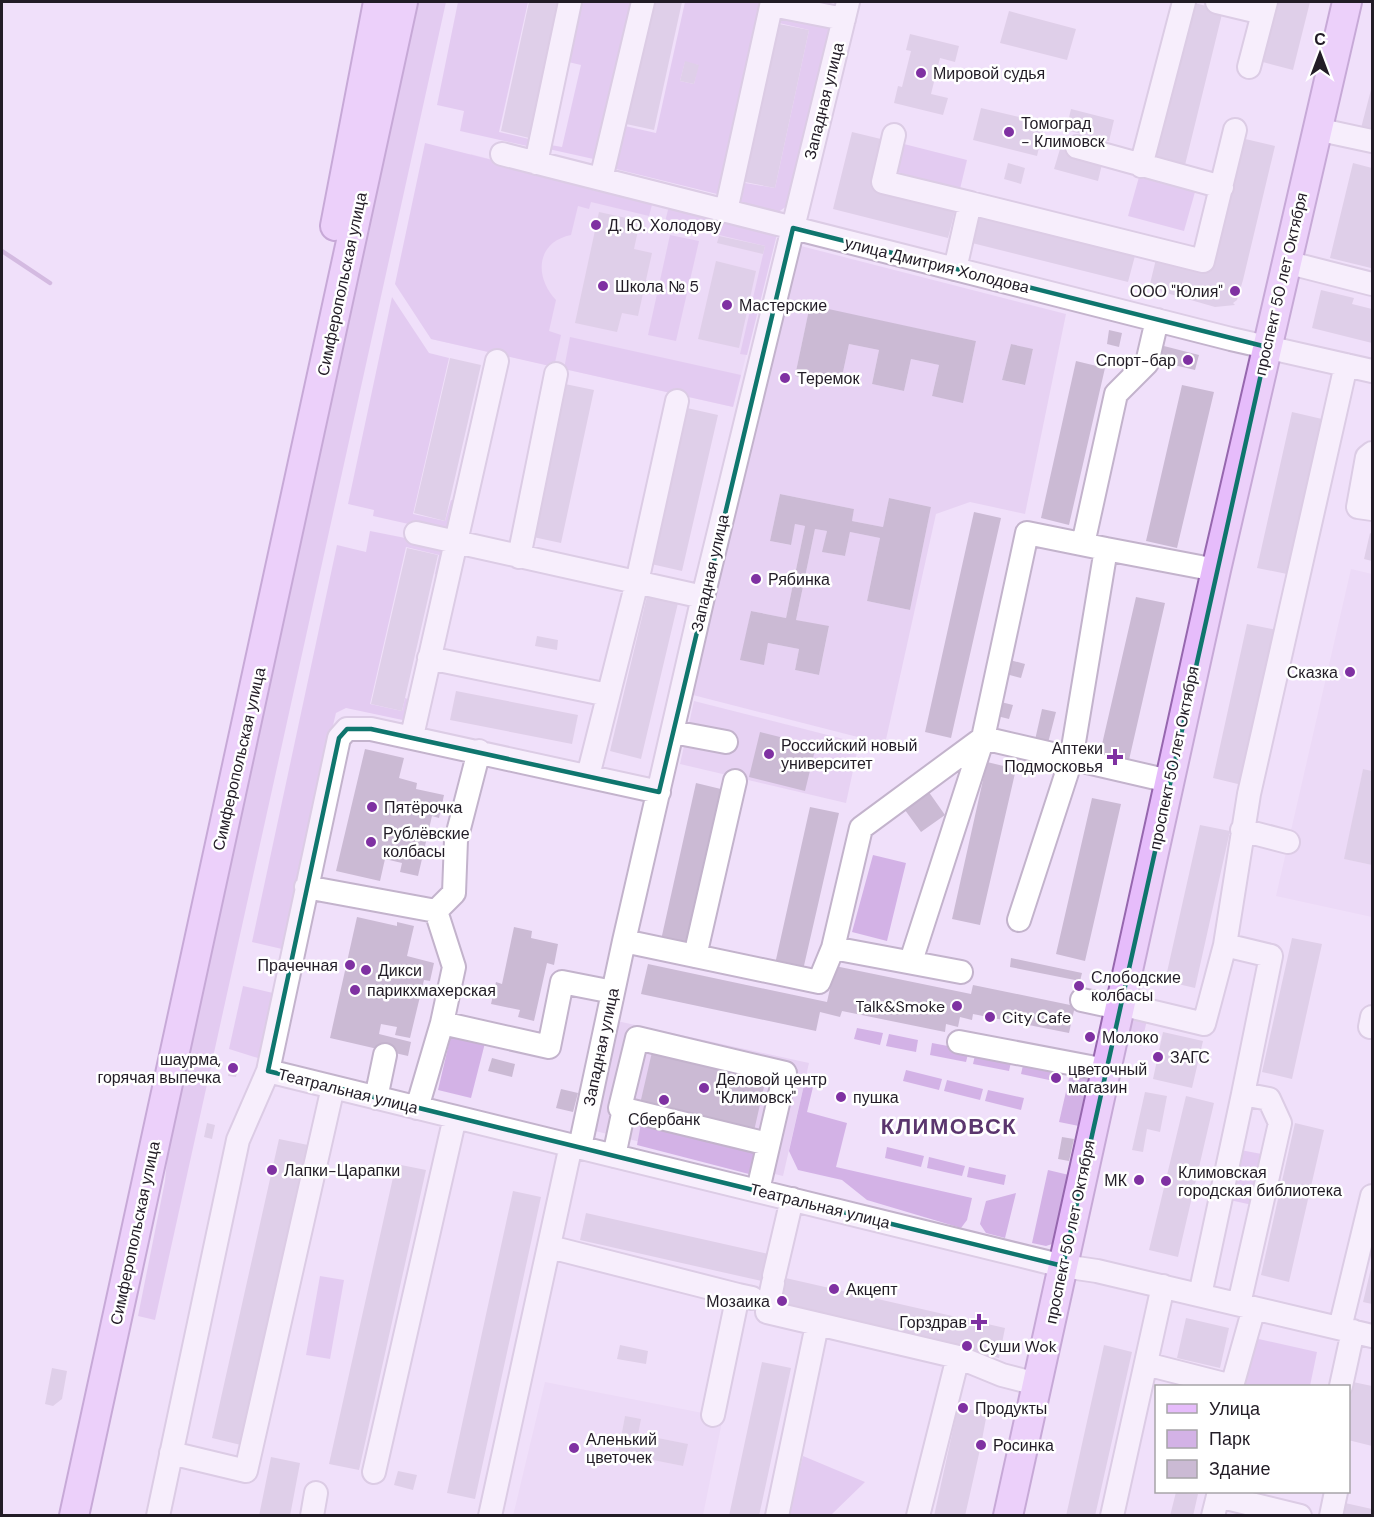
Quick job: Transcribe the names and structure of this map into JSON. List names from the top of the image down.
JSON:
{
  "streets": {
    "main road": ["Симферопольская улица", "проспект 50 лет Октября"],
    "street": ["Западная улица", "улица Дмитрия Холодова", "Театральная улица"]
  },
  "crossings": [
    ["Западная улица", "улица Дмитрия Холодова"],
    ["Западная улица", "Театральная улица"],
    ["улица Дмитрия Холодова", "проспект 50 лет Октября"],
    ["проспект 50 лет Октября", "Театральная улица"]
  ],
  "districts": ["КЛИМОВСК"],
  "places": {
    "other": [
      "Мировой судья",
      "Томоград - Климовск",
      "Д. Ю. Холодову",
      "Школа № 5",
      "ООО \"Юлия\"",
      "Мастерские",
      "Спорт-бар",
      "Теремок",
      "Рябинка",
      "Сказка",
      "Российский новый университет",
      "Пятёрочка",
      "Рублёвские колбасы",
      "Прачечная",
      "Дикси",
      "Слободские колбасы",
      "парикхмахерская",
      "Talk&Smoke",
      "City Cafe",
      "Молоко",
      "ЗАГС",
      "шаурма, горячая выпечка",
      "цветочный магазин",
      "Деловой центр \"Климовск\"",
      "пушка",
      "Сбербанк",
      "Лапки-Царапки",
      "МК",
      "Климовская городская библиотека",
      "Акцепт",
      "Мозаика",
      "Суши Wok",
      "Продукты",
      "Росинка",
      "Аленький цветочек"
    ],
    "health": ["Аптеки Подмосковья", "Горздрав"]
  },
  "legend": ["Улица", "Парк", "Здание"],
  "north": "top"
}
